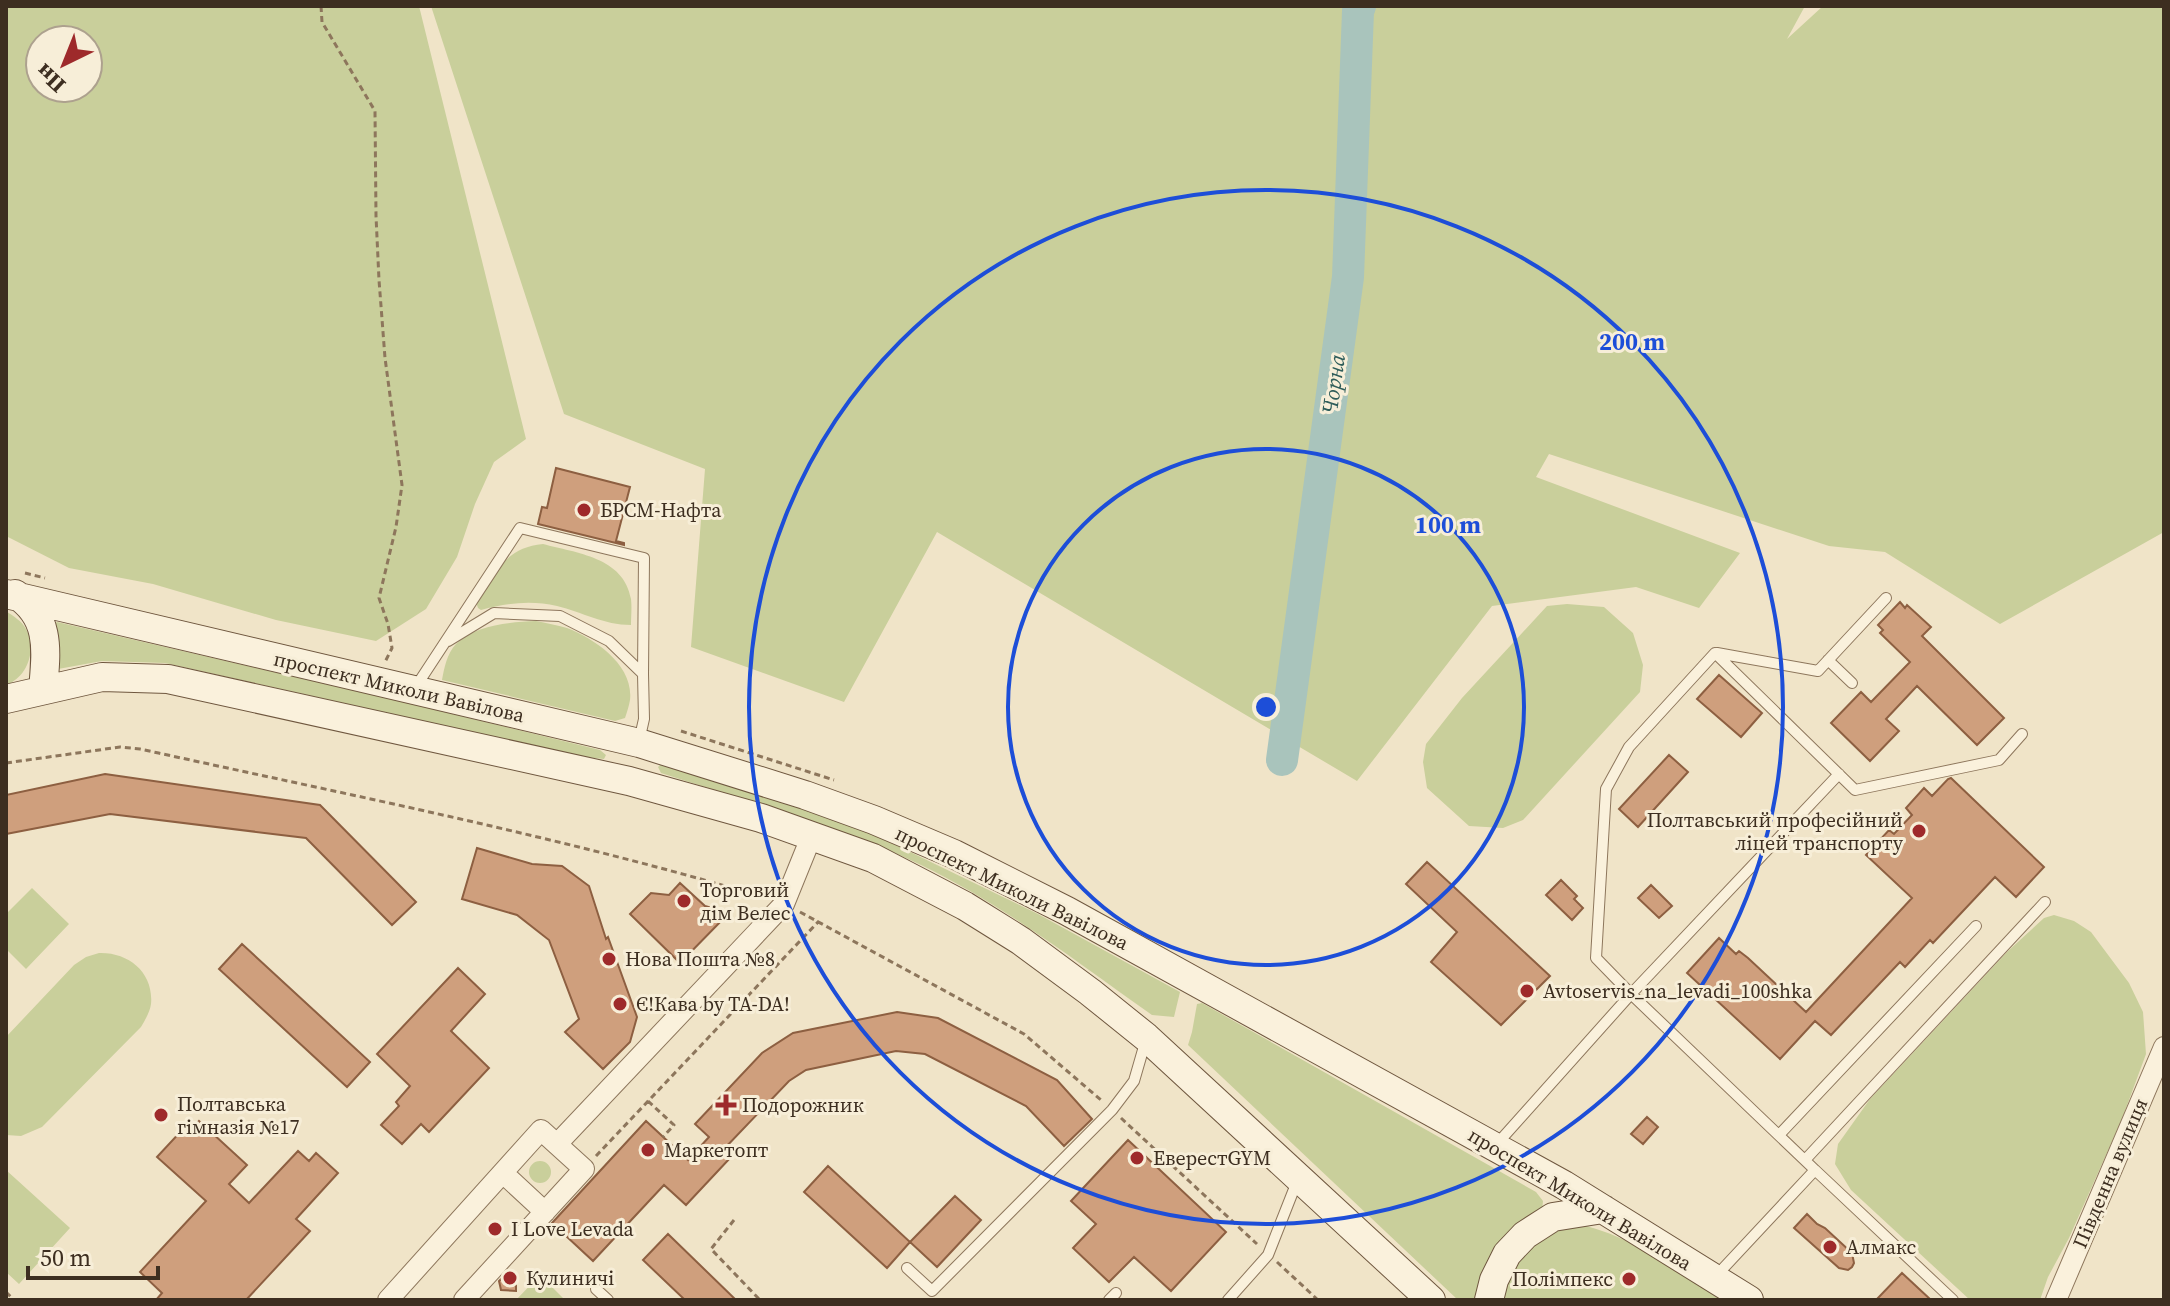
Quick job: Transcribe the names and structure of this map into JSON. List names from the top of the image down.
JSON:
{
  "streets": {
    "main road": ["проспект Миколи Вавілова"],
    "street": ["Південна вулиця"]
  },
  "water": ["Чорна"],
  "places": {
    "other": [
      "БРСМ-Нафта",
      "Полтавський професійний ліцей транспорту",
      "Торговий дім Велес",
      "Нова Пошта №8",
      "Avtoservis_na_levadi_100shka",
      "Є!Кава by TA-DA!",
      "Полтавська гімназія №17",
      "Маркетопт",
      "ЕверестGYM",
      "I Love Levada",
      "Алмакс",
      "Кулиничі",
      "Полімпекс"
    ],
    "health": ["Подорожник"]
  },
  "scale_bar": "50 m",
  "north": "bottom left",
  "rings": ["200 m", "100 m"]
}
